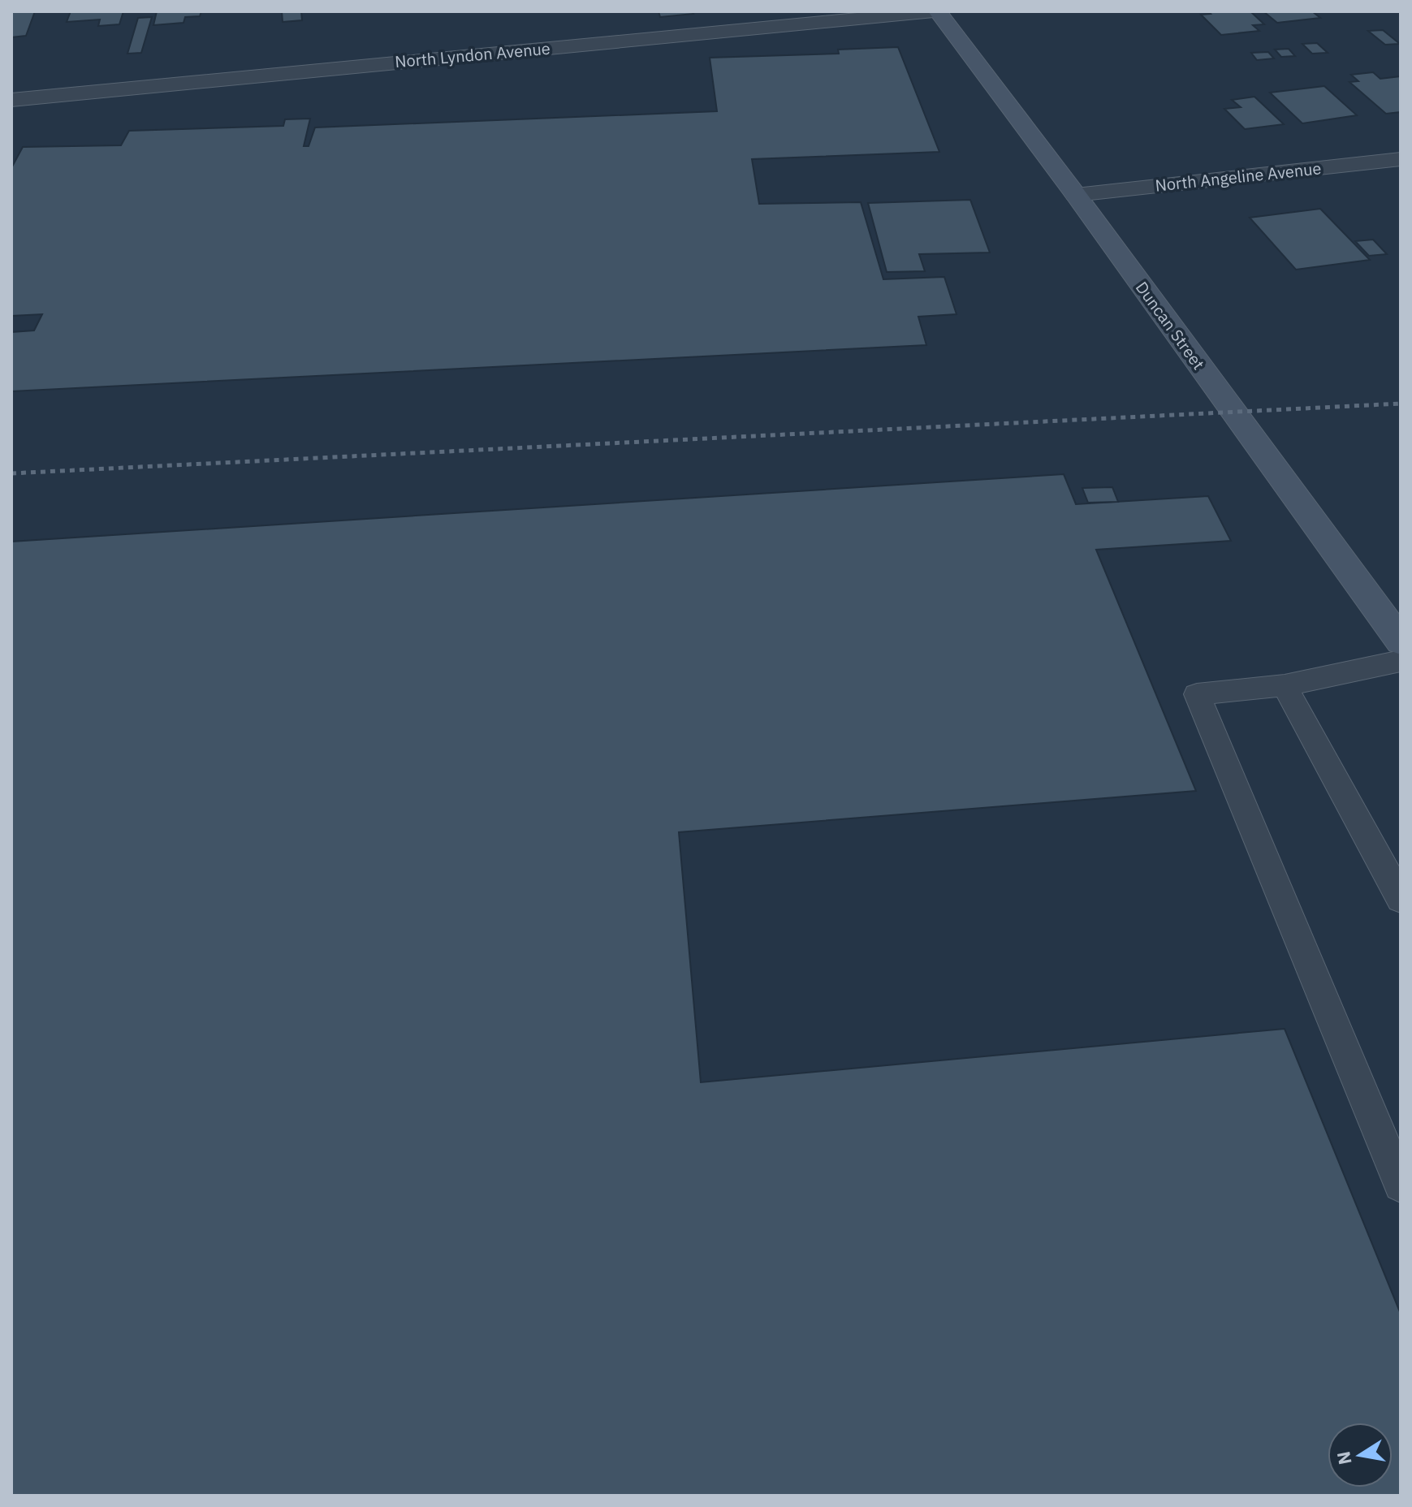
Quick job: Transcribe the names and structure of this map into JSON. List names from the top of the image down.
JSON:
{
  "streets": {
    "street": ["North Lyndon Avenue", "North Angeline Avenue", "Duncan Street"]
  },
  "crossings": [
    ["North Lyndon Avenue", "Duncan Street"],
    ["North Angeline Avenue", "Duncan Street"]
  ],
  "north": "left"
}
